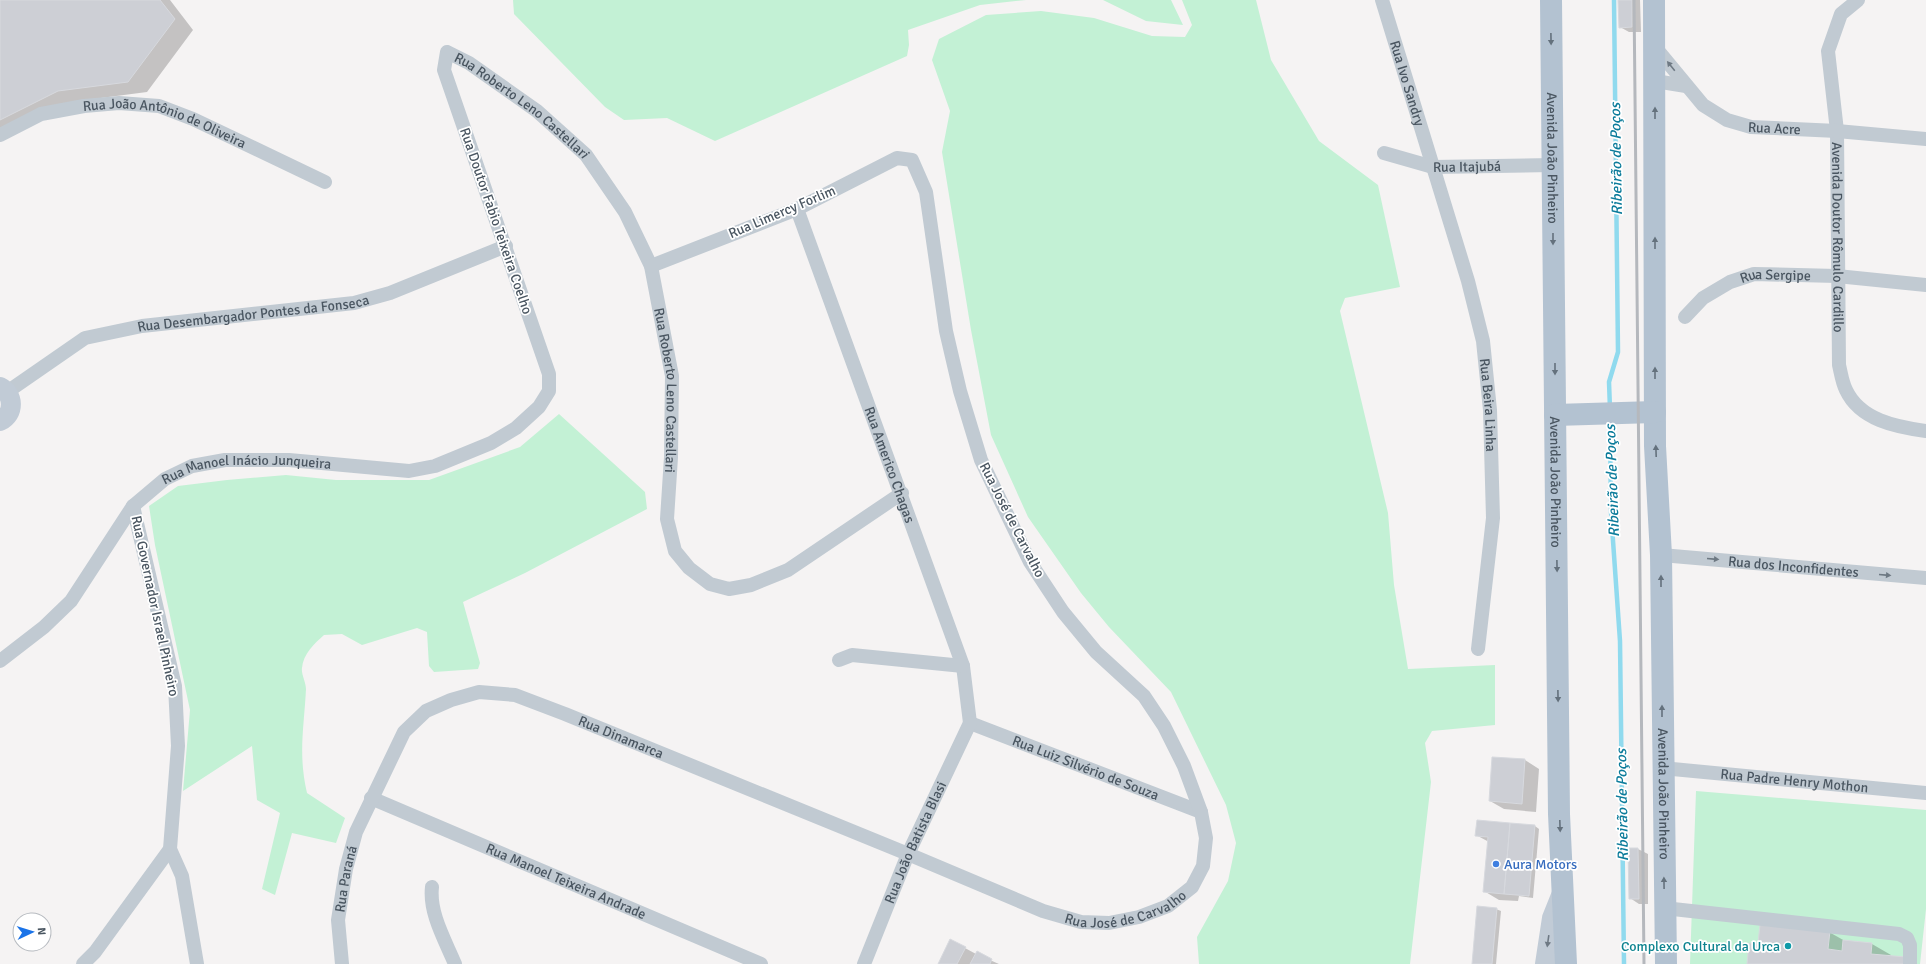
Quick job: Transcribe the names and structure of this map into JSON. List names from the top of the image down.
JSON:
{
  "streets": {
    "main road": ["Avenida João Pinheiro"],
    "street": [
      "Rua Ivo Sandry",
      "Rua Roberto Leno Castellari",
      "Rua João Antônio de Oliveira",
      "Rua Acre",
      "Rua Itajubá",
      "Rua Limercy Forlim",
      "Rua Doutor Fabio Teixeira Coelho",
      "Avenida Doutor Rômulo Cardillo",
      "Rua Sergipe",
      "Rua Desembargador Pontes da Fonseca",
      "Rua Beira Linha",
      "Rua Americo Chagas",
      "Rua Manoel Inácio Junqueira",
      "Rua José de Carvalho",
      "Rua dos Inconfidentes",
      "Rua Governador Israel Pinheiro",
      "Rua Dinamarca",
      "Rua Luiz Silvério de Souza",
      "Rua Padre Henry Mothon",
      "Rua João Batista Blasi",
      "Rua Paraná",
      "Rua Manoel Teixeira Andrade"
    ]
  },
  "crossings": [
    ["Rua Ivo Sandry", "Rua Itajubá"],
    ["Rua Ivo Sandry", "Rua Beira Linha"],
    ["Rua Roberto Leno Castellari", "Rua Limercy Forlim"],
    ["Rua Roberto Leno Castellari", "Rua Doutor Fabio Teixeira Coelho"],
    ["Rua Roberto Leno Castellari", "Rua Americo Chagas"],
    ["Rua Acre", "Avenida João Pinheiro"],
    ["Rua Acre", "Avenida Doutor Rômulo Cardillo"],
    ["Avenida João Pinheiro", "Rua Itajubá"],
    ["Avenida João Pinheiro", "Rua dos Inconfidentes"],
    ["Avenida João Pinheiro", "Rua Padre Henry Mothon"],
    ["Rua Itajubá", "Rua Beira Linha"],
    ["Rua Limercy Forlim", "Rua Americo Chagas"],
    ["Rua Limercy Forlim", "Rua José de Carvalho"],
    ["Rua Doutor Fabio Teixeira Coelho", "Rua Desembargador Pontes da Fonseca"],
    ["Rua Doutor Fabio Teixeira Coelho", "Rua Manoel Inácio Junqueira"],
    ["Avenida Doutor Rômulo Cardillo", "Rua Sergipe"],
    ["Rua Americo Chagas", "Rua Luiz Silvério de Souza"],
    ["Rua Americo Chagas", "Rua João Batista Blasi"],
    ["Rua Manoel Inácio Junqueira", "Rua Governador Israel Pinheiro"],
    ["Rua José de Carvalho", "Rua Dinamarca"],
    ["Rua José de Carvalho", "Rua Luiz Silvério de Souza"],
    ["Rua José de Carvalho", "Rua João Batista Blasi"],
    ["Rua Dinamarca", "Rua João Batista Blasi"],
    ["Rua Dinamarca", "Rua Paraná"],
    ["Rua Dinamarca", "Rua Manoel Teixeira Andrade"],
    ["Rua Luiz Silvério de Souza", "Rua João Batista Blasi"],
    ["Rua Paraná", "Rua Manoel Teixeira Andrade"]
  ],
  "one_way": ["Rua dos Inconfidentes"],
  "water": ["Ribeirão de Poços"],
  "places": ["Aura Motors", "Complexo Cultural da Urca"],
  "north": "right"
}
